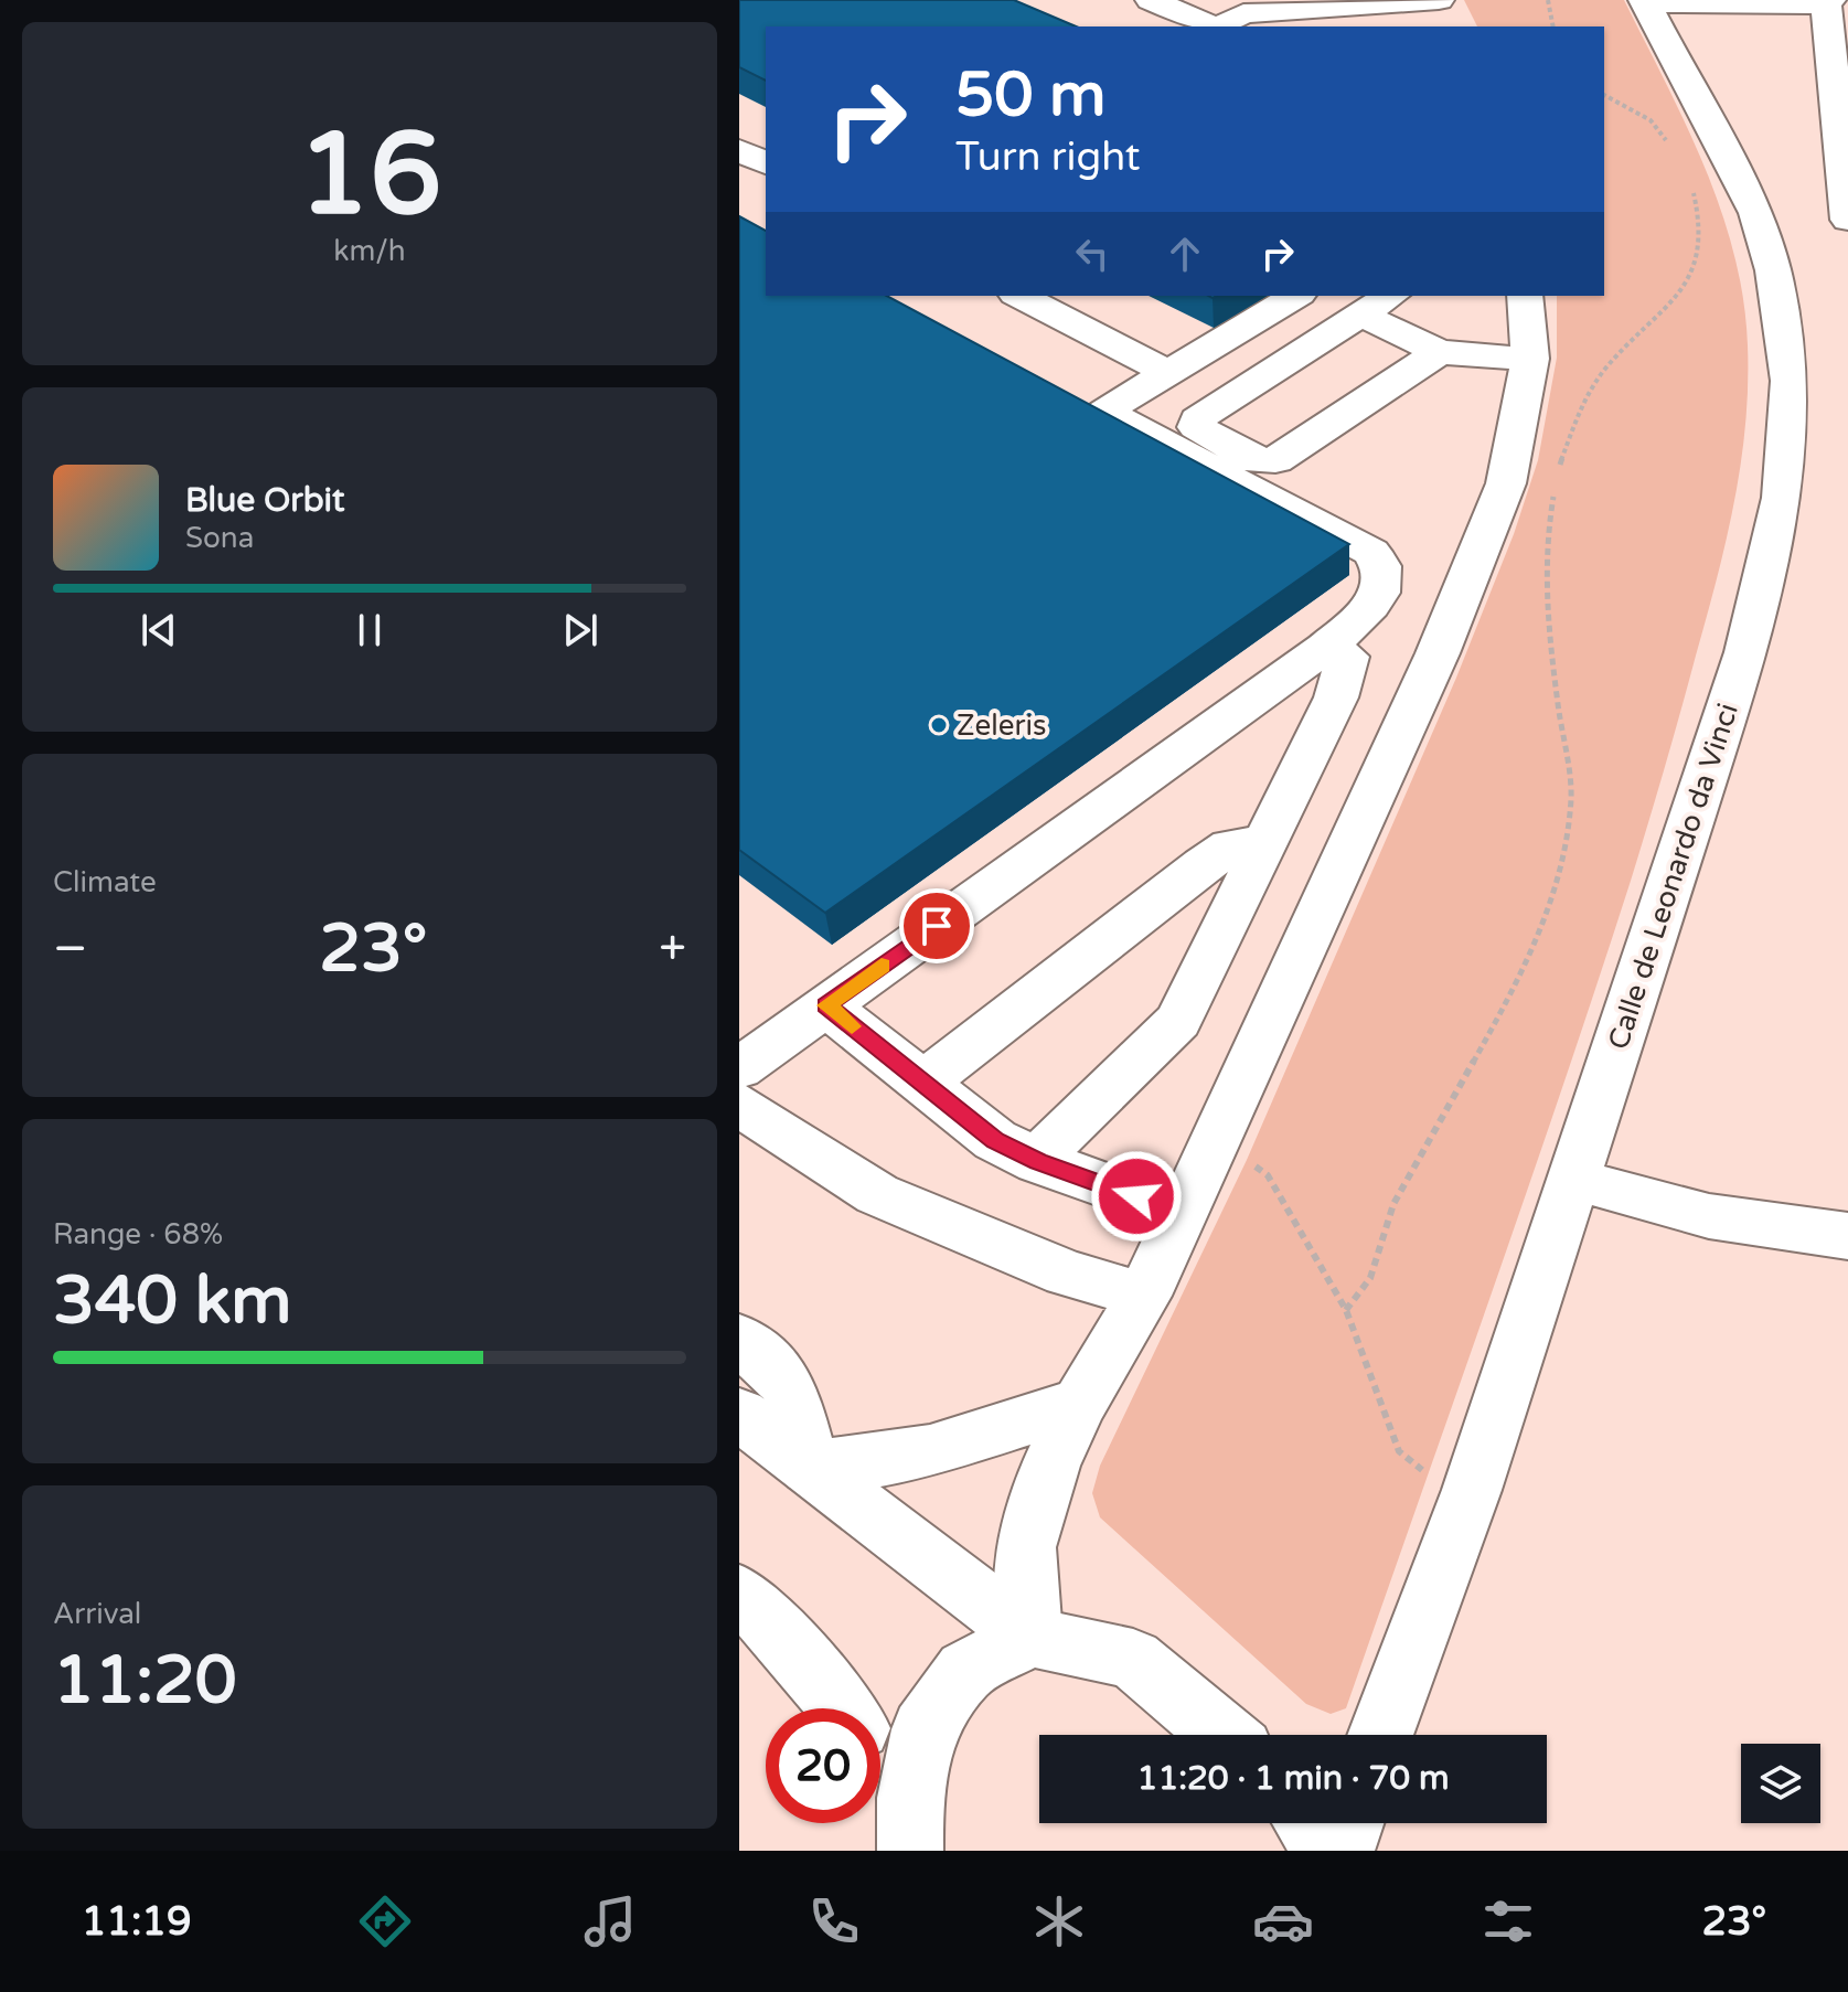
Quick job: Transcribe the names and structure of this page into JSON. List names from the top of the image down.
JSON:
{
  "streets": {
    "street": ["Calle de Leonardo da Vinci"]
  },
  "places": ["Zeleris"],
  "page": {
    "tile": [
      ["16", "km/h"],
      "Climate",
      ["Range · 68%", "340 km"],
      ["Arrival", "11:20"]
    ],
    "turn": ["50 m", "Turn right"],
    "song": ["Blue Orbit", "Sona"],
    "heat": ["−", "23°", "+"],
    "limit": "20",
    "trip": "11:20 · 1 min · 70 m",
    "tabs": ["11:19", "23°"]
  }
}
